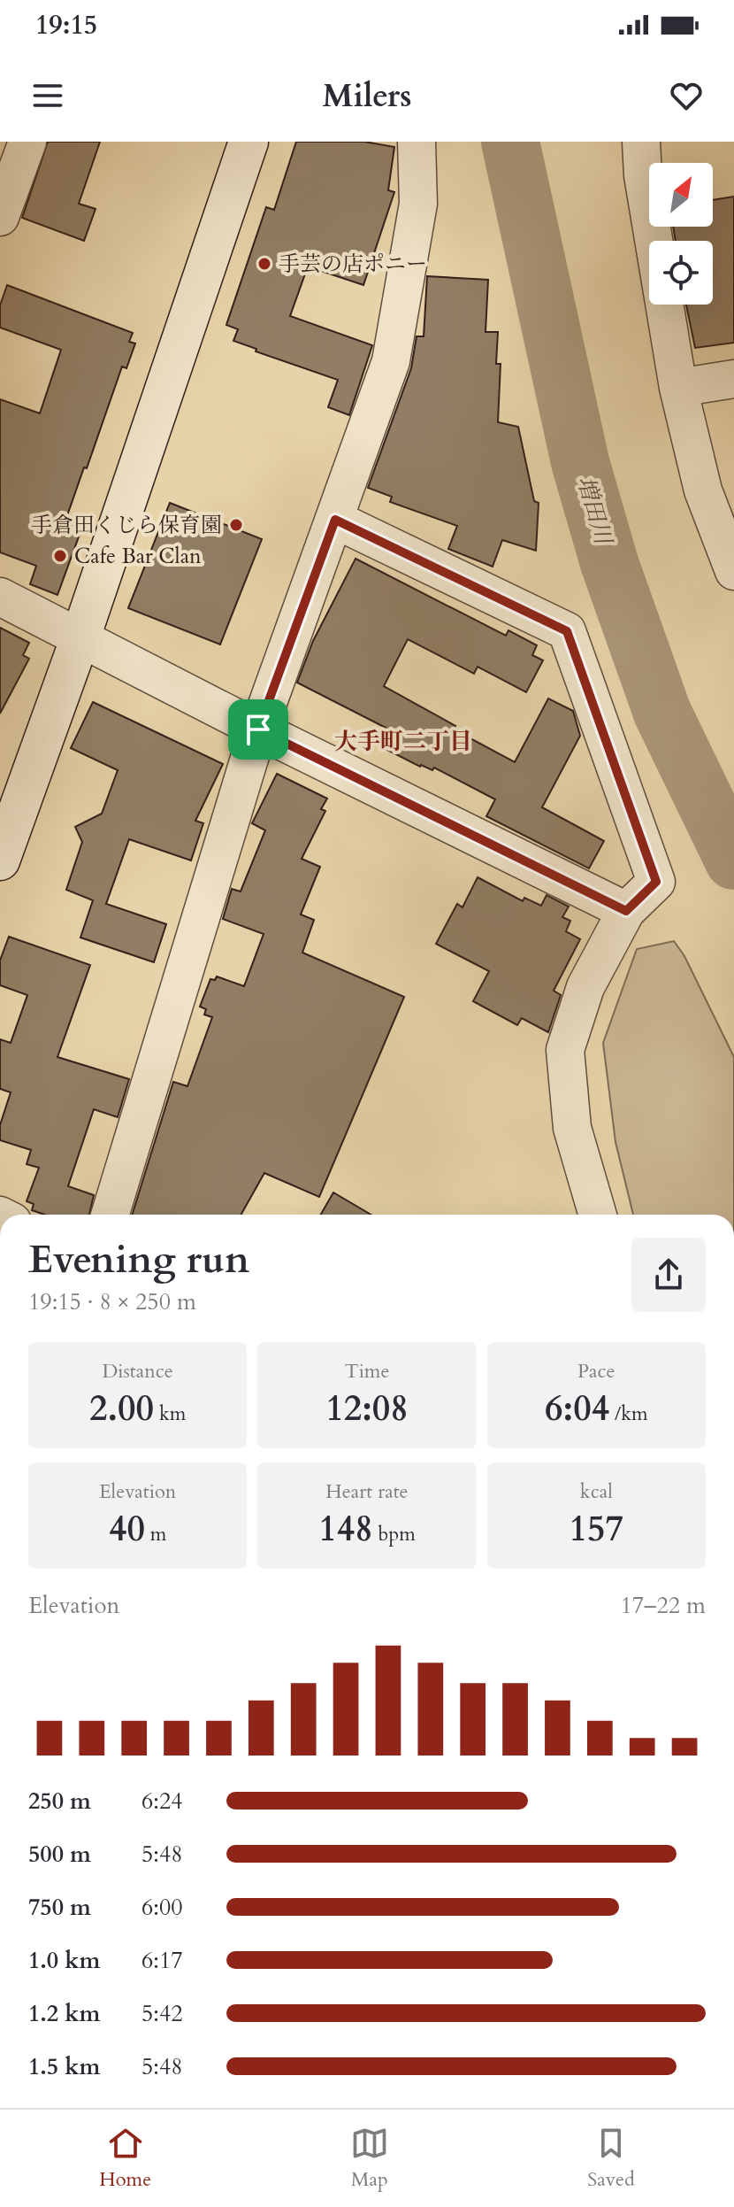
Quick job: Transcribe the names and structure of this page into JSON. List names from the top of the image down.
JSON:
{
  "districts": ["大手町二丁目"],
  "water": ["増田川"],
  "places": ["手芸の店ポニー", "手倉田くじら保育園", "Cafe Bar Clan"],
  "north": "top right",
  "page": {
    "status": "19:15",
    "header": "Milers",
    "heading": ["Evening run", "19:15 · 8 × 250 m"],
    "stats": [
      ["Distance", "2.00 km"],
      ["Time", "12:08"],
      ["Pace", "6:04 /km"],
      ["Elevation", "40 m"],
      ["Heart rate", "148 bpm"],
      ["kcal", "157"]
    ],
    "chart": ["Elevation", "17–22 m"],
    "list": [
      {
        "name": "250 m",
        "note": "6:24"
      },
      {
        "name": "500 m",
        "note": "5:48"
      },
      {
        "name": "750 m",
        "note": "6:00"
      },
      {
        "name": "1.0 km",
        "note": "6:17"
      },
      {
        "name": "1.2 km",
        "note": "5:42"
      },
      {
        "name": "1.5 km",
        "note": "5:48"
      }
    ],
    "tabs": ["Home", "Map", "Saved"]
  }
}
